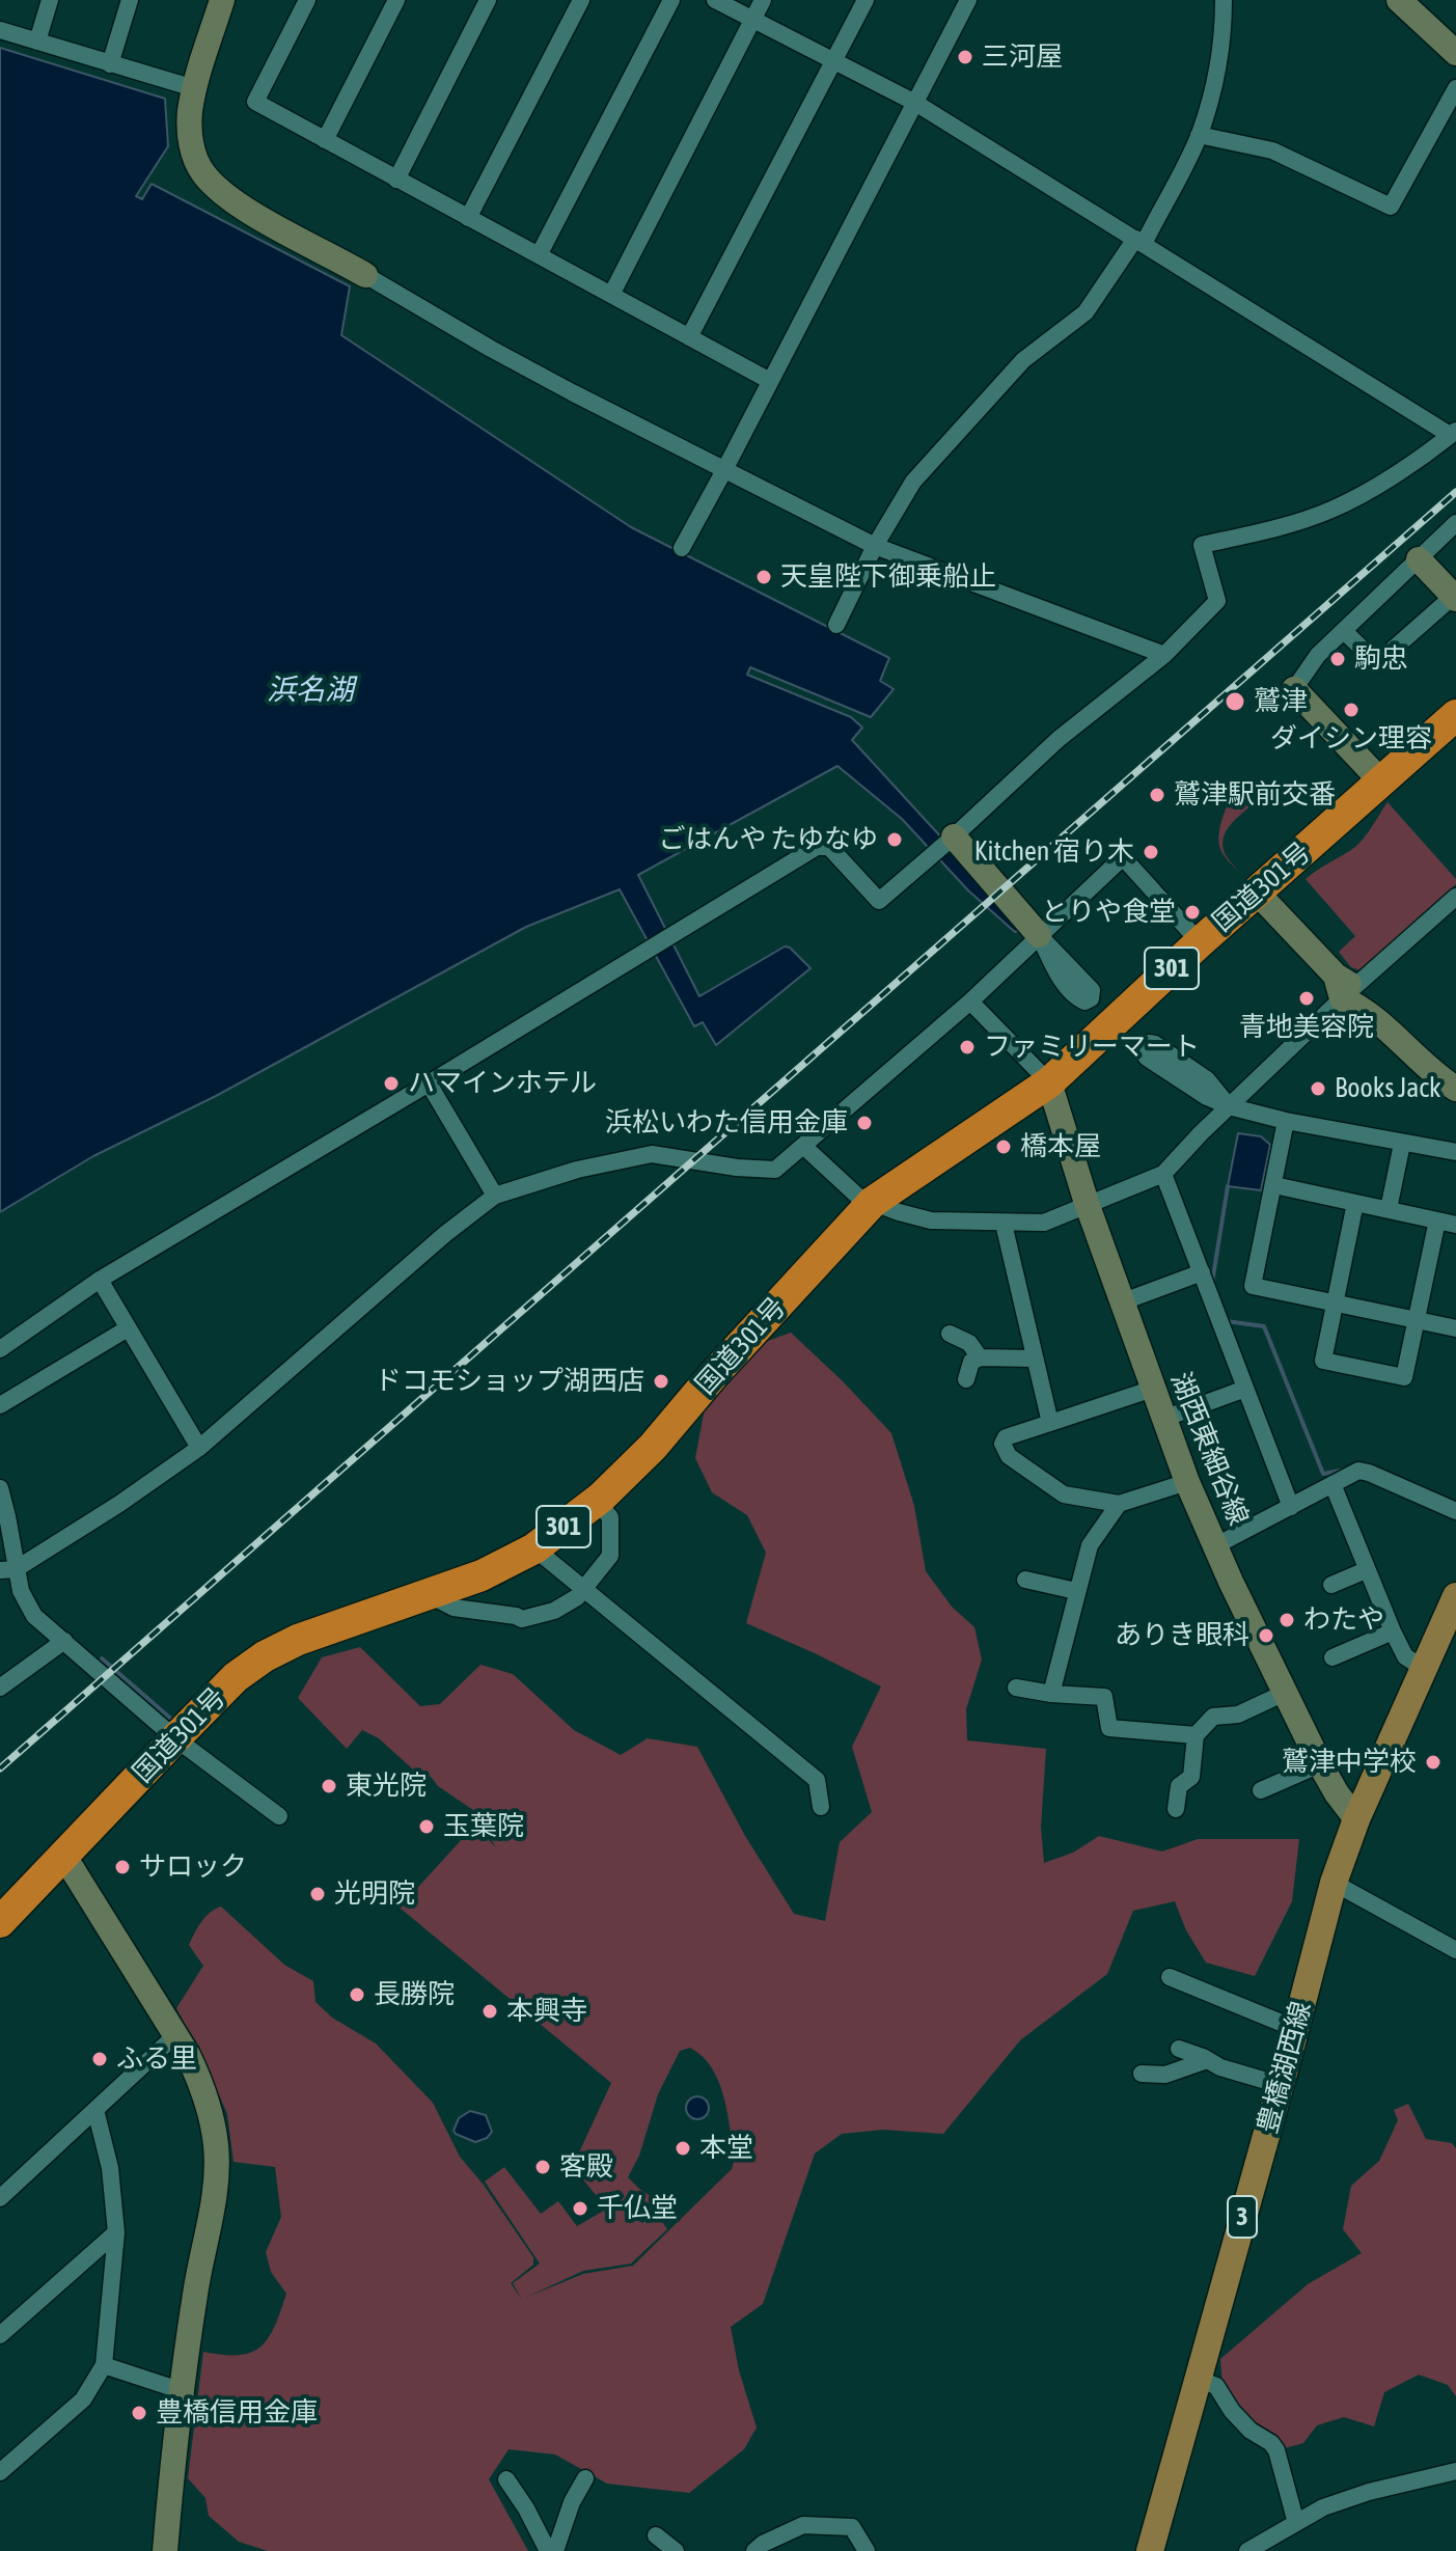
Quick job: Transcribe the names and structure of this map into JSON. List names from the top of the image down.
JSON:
{
  "streets": {
    "highway": ["国道301号", "301"],
    "main road": ["豊橋湖西線", "3"],
    "street": ["湖西東細谷線"]
  },
  "crossings": [
    ["国道301号", "湖西東細谷線"],
    ["湖西東細谷線", "豊橋湖西線"]
  ],
  "water": ["浜名湖"],
  "places": [
    "三河屋",
    "天皇陛下御乗船止",
    "駒忠",
    "鷲津",
    "ダイシン理容",
    "鷲津駅前交番",
    "ごはんや たゆなゆ",
    "Kitchen 宿り木",
    "とりや食堂",
    "青地美容院",
    "ファミリーマート",
    "ハマインホテル",
    "Books Jack",
    "浜松いわた信用金庫",
    "橋本屋",
    "ドコモショップ湖西店",
    "わたや",
    "ありき眼科",
    "鷲津中学校",
    "東光院",
    "玉葉院",
    "サロック",
    "光明院",
    "長勝院",
    "本興寺",
    "ふる里",
    "本堂",
    "客殿",
    "千仏堂",
    "豊橋信用金庫"
  ]
}
